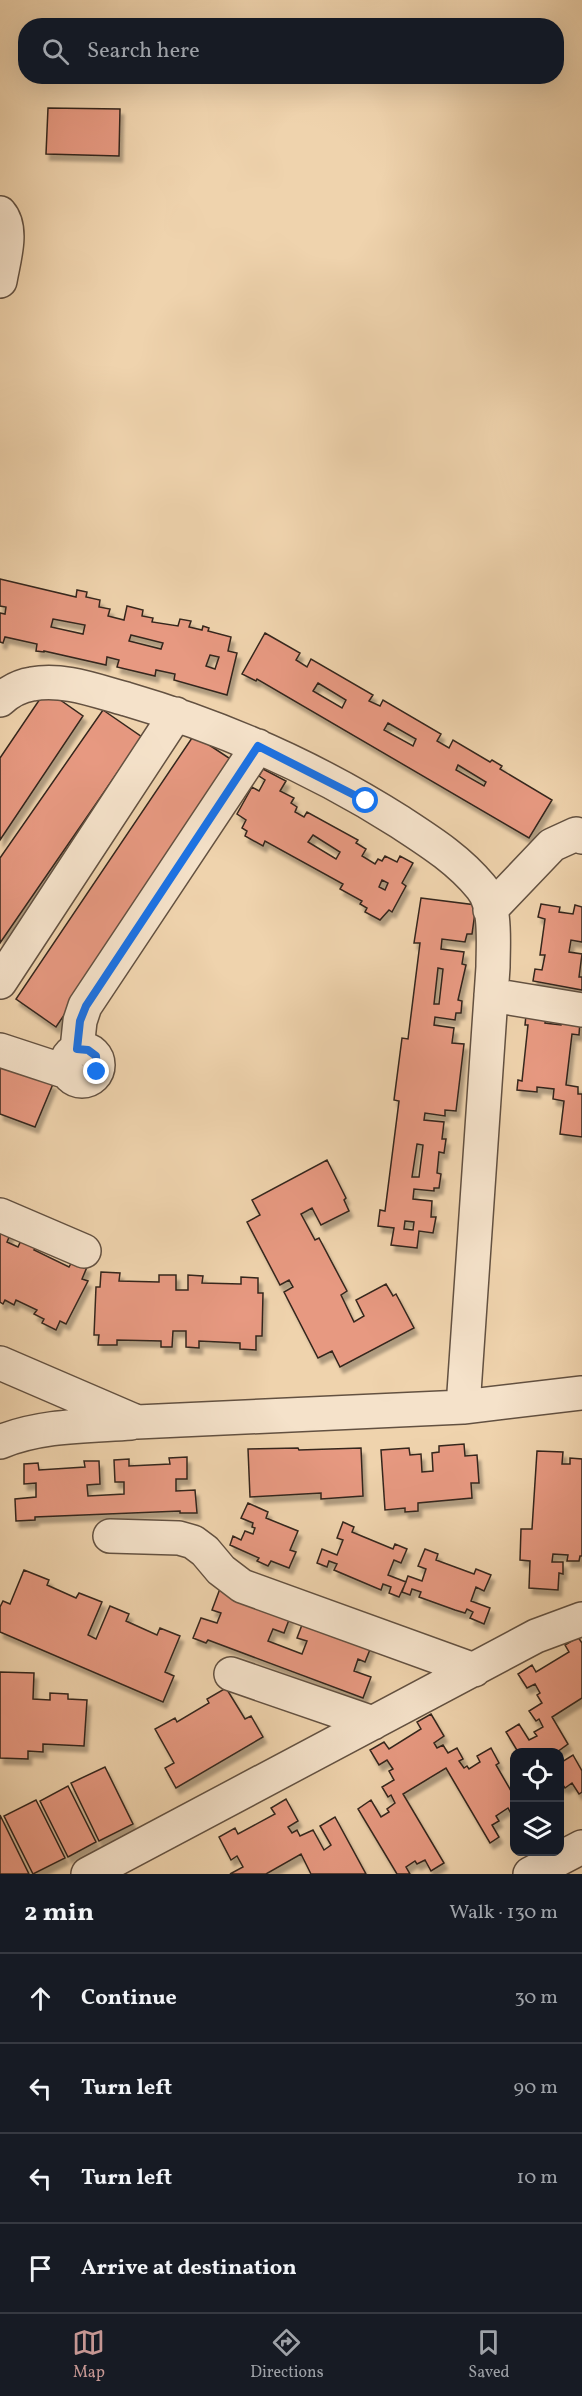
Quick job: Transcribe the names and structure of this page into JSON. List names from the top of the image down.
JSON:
{
  "page": {
    "search": "Search here",
    "heading": ["2 min", "Walk · 130 m"],
    "list": [
      ["Continue", "30 m"],
      ["Turn left", "90 m"],
      ["Turn left", "10 m"],
      "Arrive at destination"
    ],
    "nav": ["Map", "Directions", "Saved"]
  }
}
